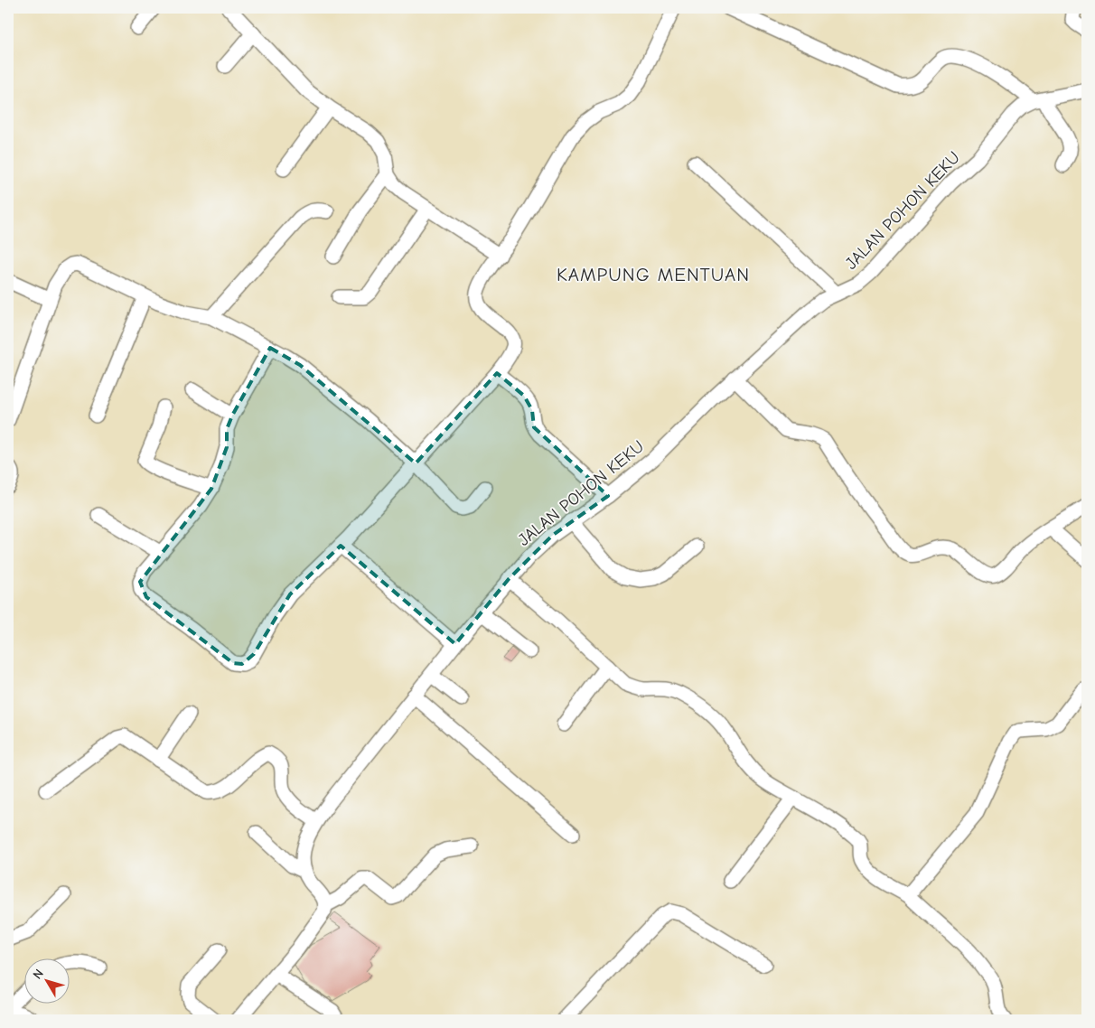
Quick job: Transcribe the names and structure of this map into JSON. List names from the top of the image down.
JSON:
{
  "streets": {
    "street": ["JALAN POHON KEKU"]
  },
  "districts": ["KAMPUNG MENTUAN"],
  "north": "top left"
}
